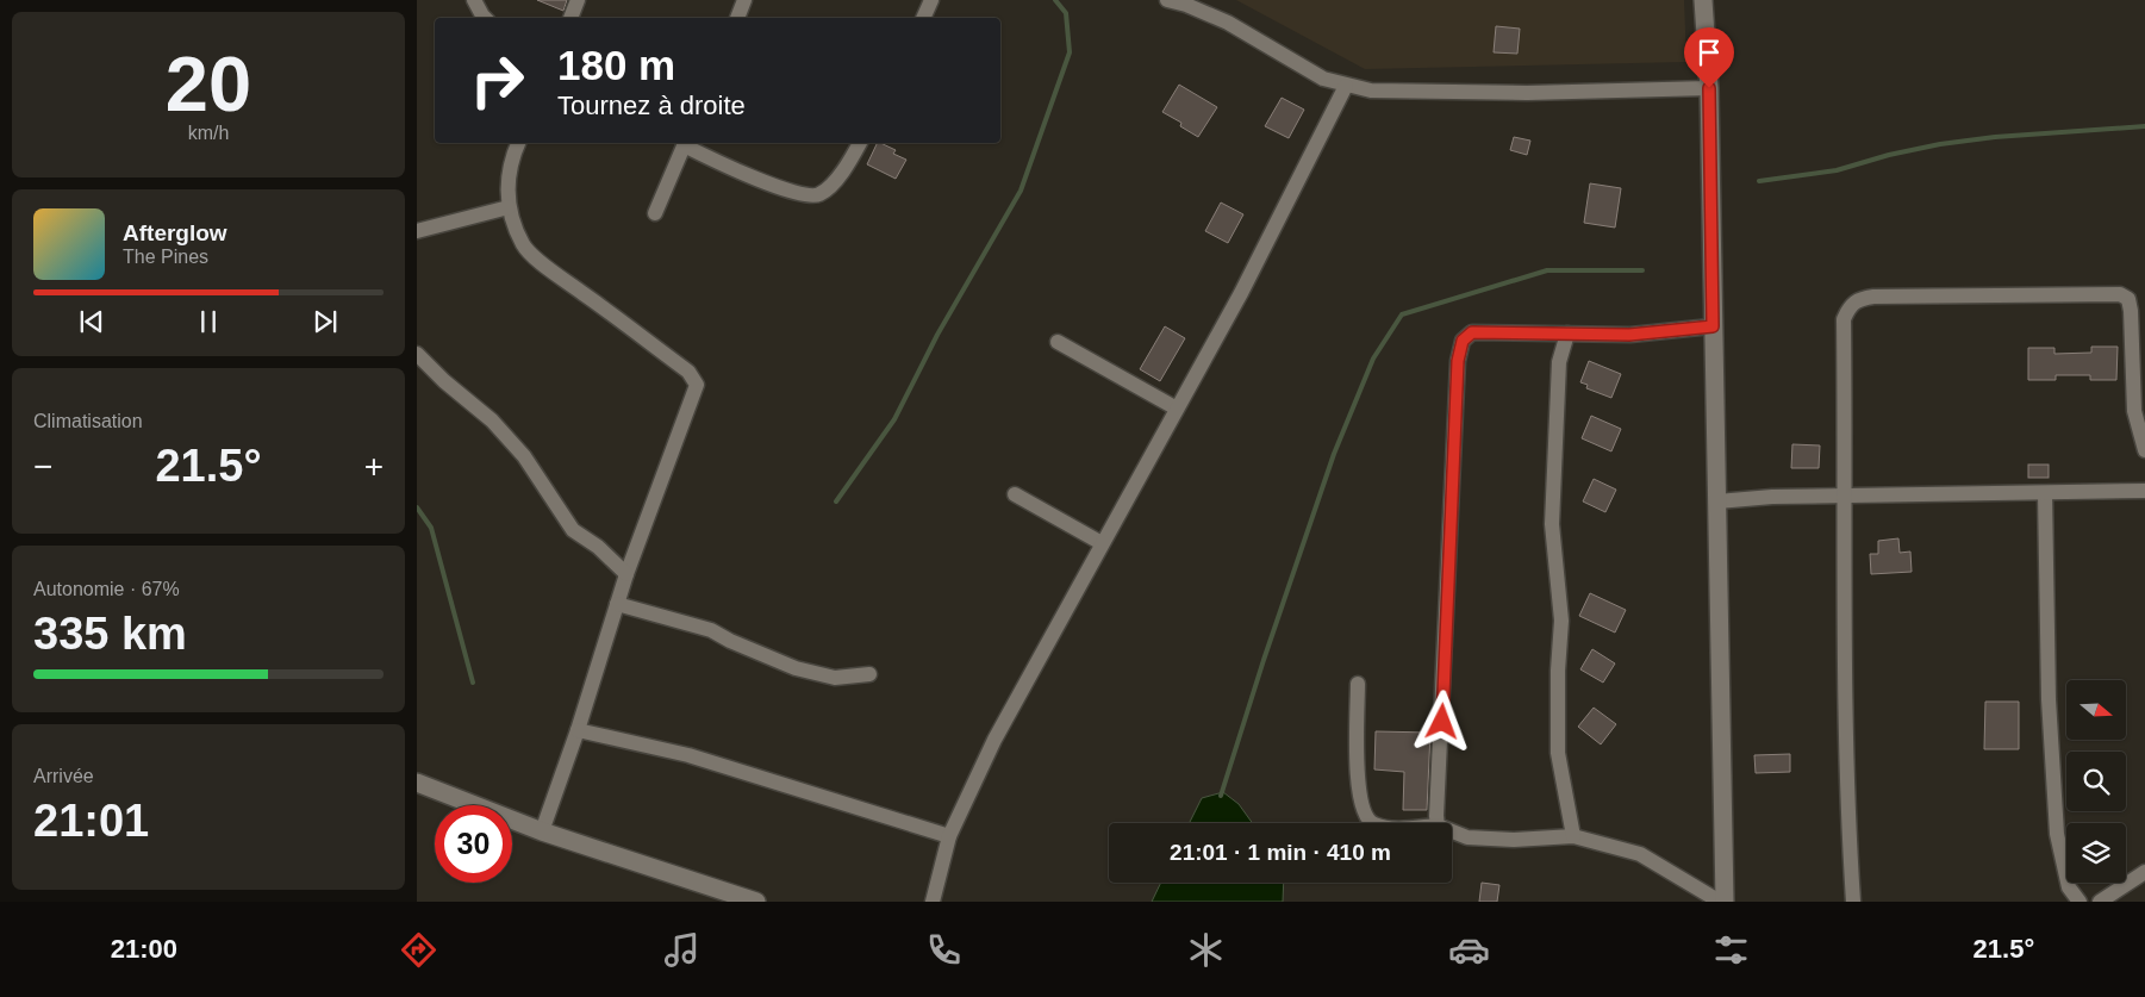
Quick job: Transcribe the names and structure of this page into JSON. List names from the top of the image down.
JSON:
{
  "north": "right",
  "page": {
    "tile": [
      ["20", "km/h"],
      "Climatisation",
      ["Autonomie · 67%", "335 km"],
      ["Arrivée", "21:01"]
    ],
    "turn": ["180 m", "Tournez à droite"],
    "song": ["Afterglow", "The Pines"],
    "heat": ["−", "21.5°", "+"],
    "limit": "30",
    "trip": "21:01 · 1 min · 410 m",
    "tabs": ["21:00", "21.5°"]
  }
}
